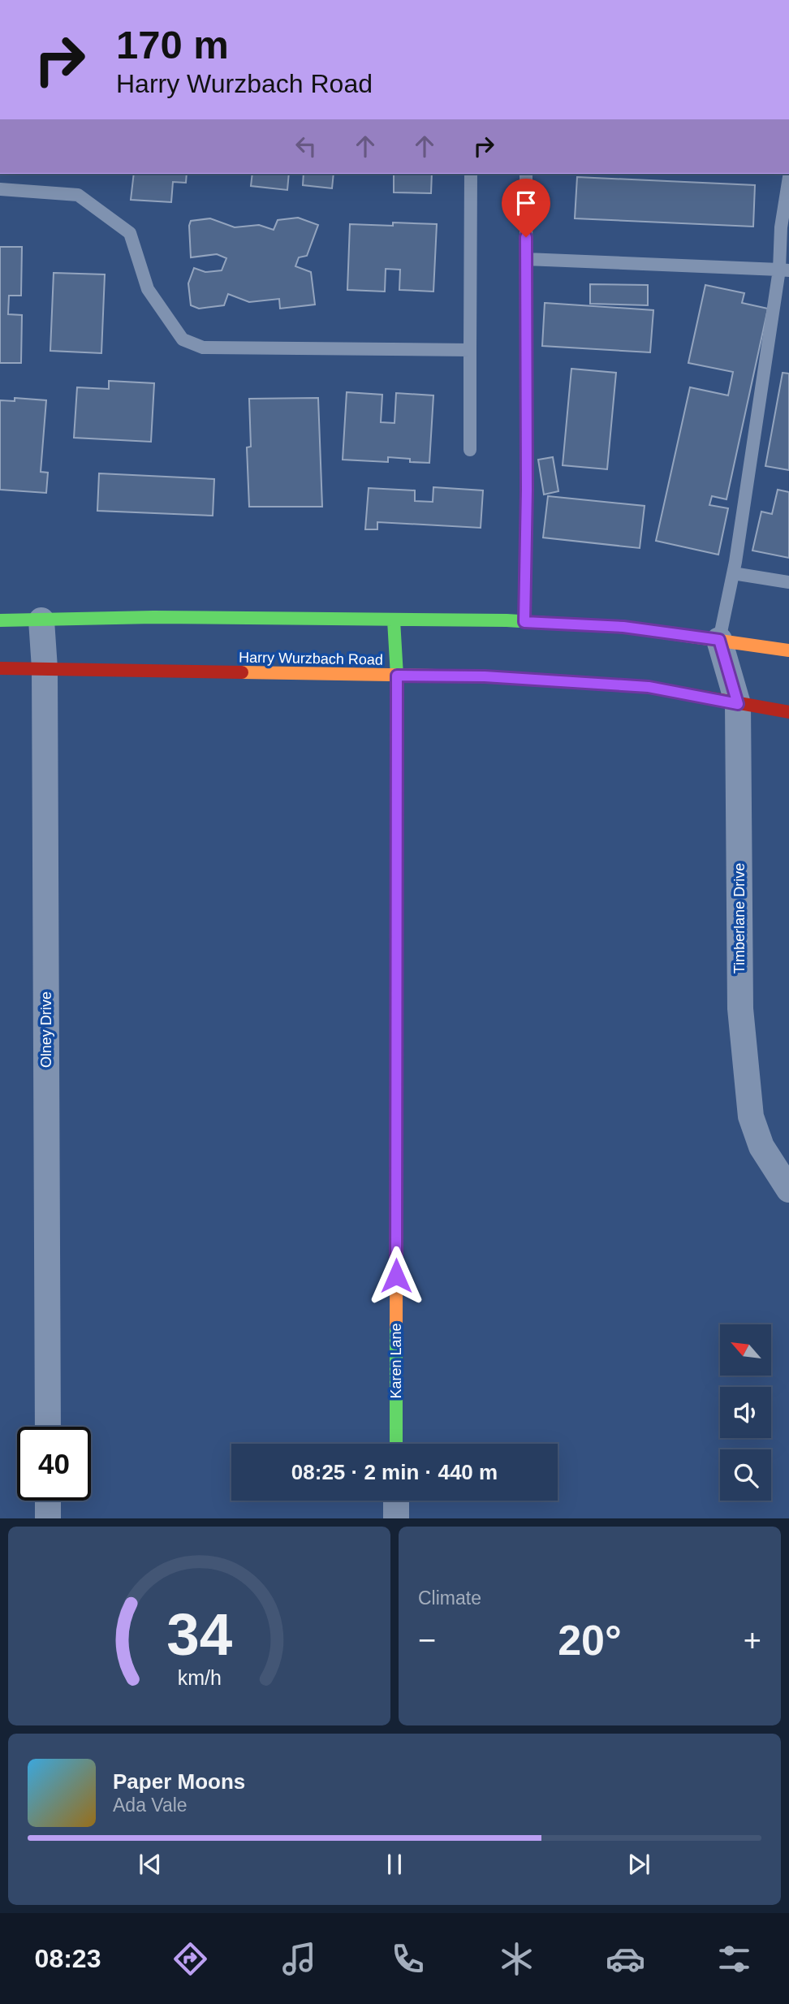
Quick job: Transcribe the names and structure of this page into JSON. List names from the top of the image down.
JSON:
{
  "streets": {
    "main road": ["Harry Wurzbach Road", "Karen Lane"],
    "street": ["Timberlane Drive", "Olney Drive"]
  },
  "crossings": [
    ["Harry Wurzbach Road", "Timberlane Drive"],
    ["Harry Wurzbach Road", "Olney Drive"],
    ["Harry Wurzbach Road", "Karen Lane"]
  ],
  "north": "top left",
  "page": {
    "turn": ["170 m", "Harry Wurzbach Road"],
    "limit": "40",
    "trip": "08:25 · 2 min · 440 m",
    "tile": "Climate",
    "heat": ["−", "20°", "+"],
    "song": ["Paper Moons", "Ada Vale"],
    "tabs": "08:23",
    "gauge": ["34", "km/h"]
  }
}
